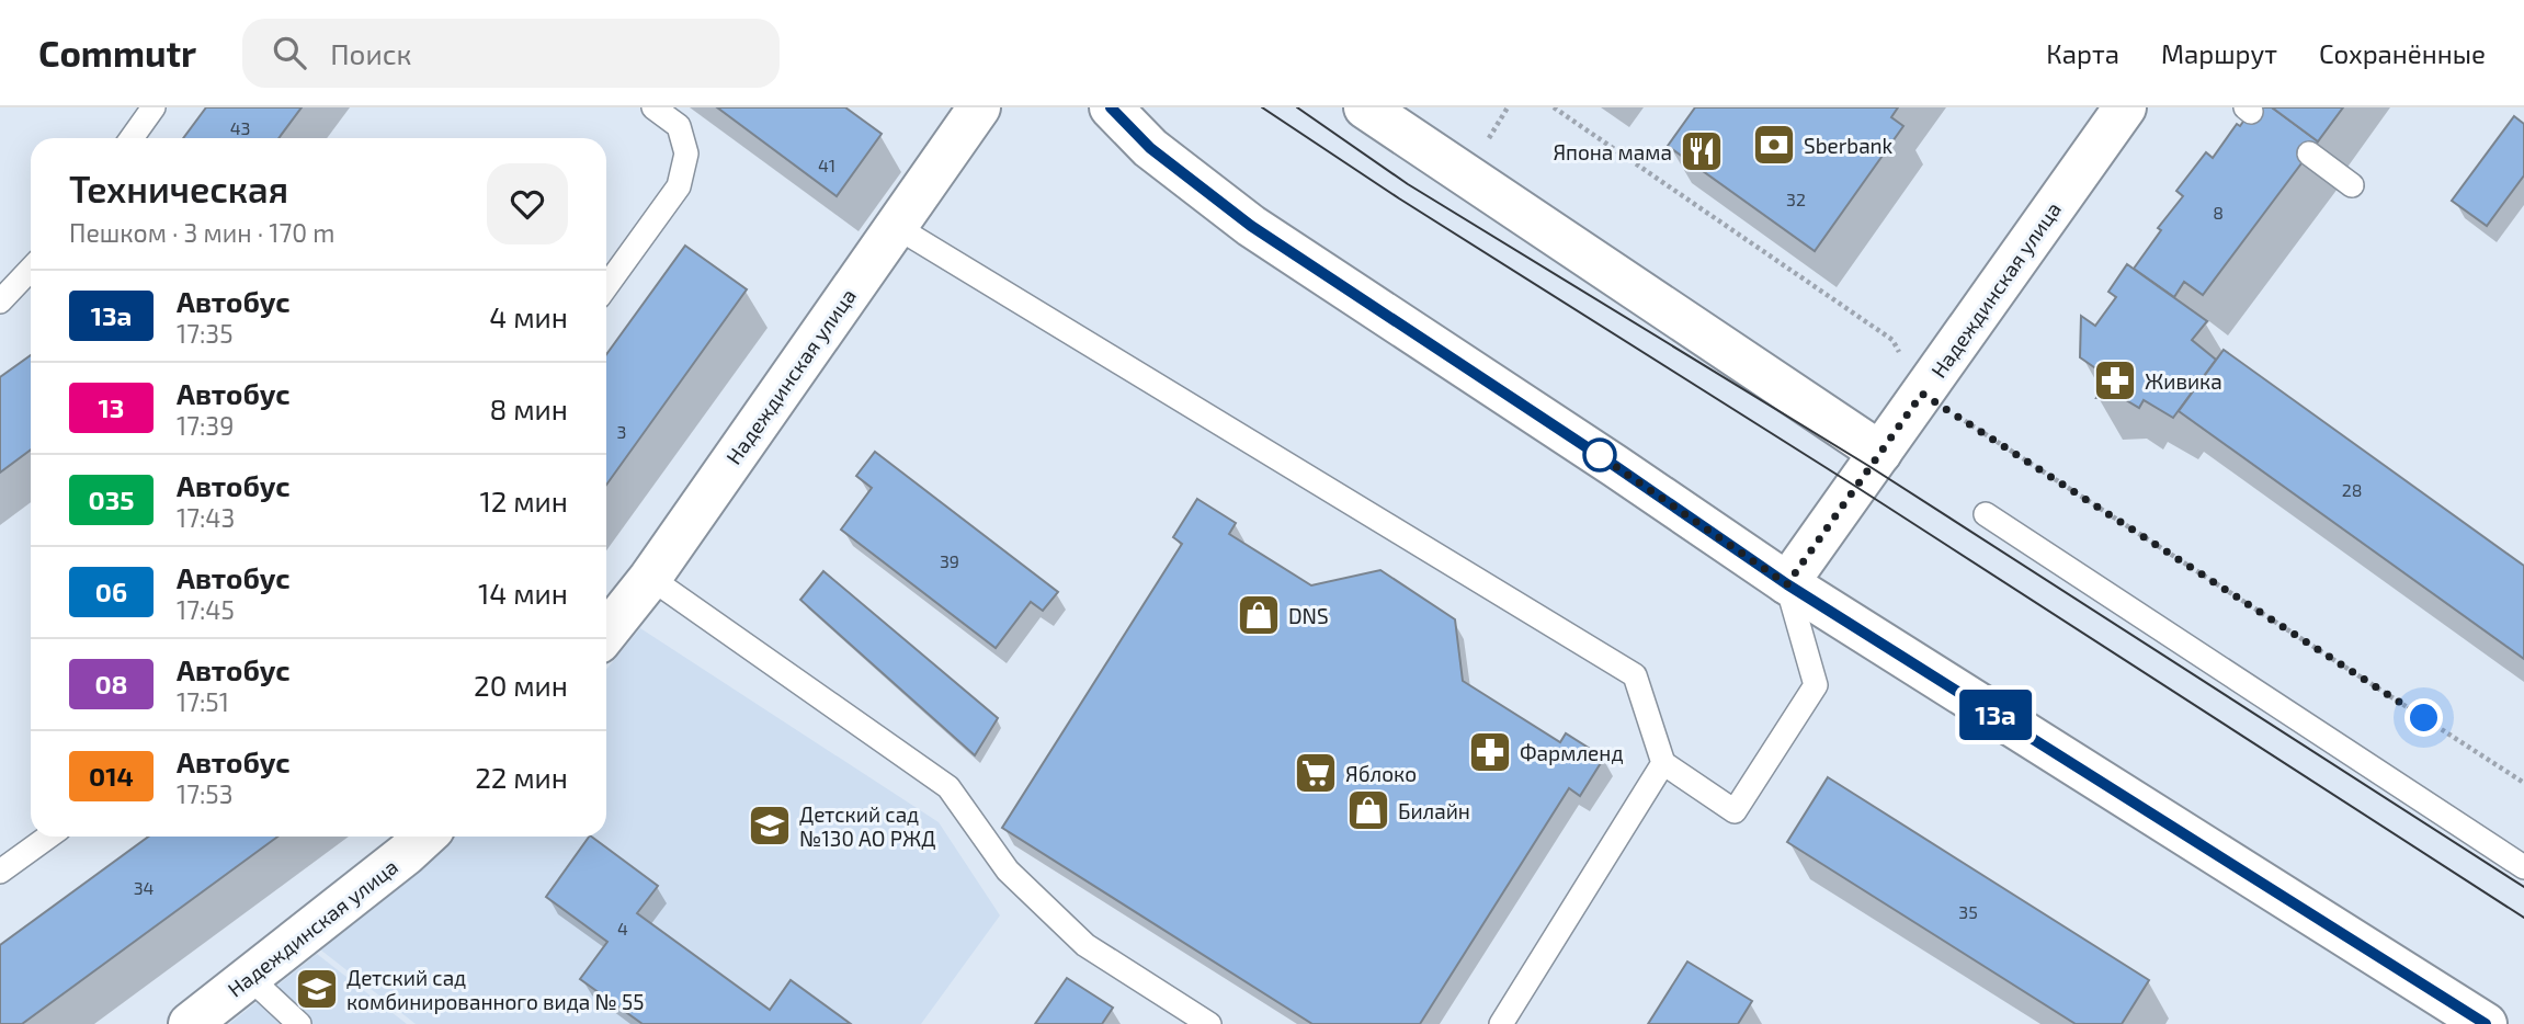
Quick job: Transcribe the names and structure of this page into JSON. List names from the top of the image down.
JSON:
{
  "streets": {
    "street": ["Надеждинская улица"]
  },
  "places": {
    "bank": ["Sberbank"],
    "restaurant": ["Япона мама"],
    "pharmacy": ["Живика", "Фармленд"],
    "shop": ["DNS", "Билайн"],
    "supermarket": ["Яблоко"],
    "school or university": ["Детский сад №130 АО РЖД", "Детский сад комбинированного вида № 55"]
  },
  "lines": ["bus line 13а"],
  "house_numbers": [
    "43",
    "41",
    "32",
    "8",
    "3",
    "28",
    "39",
    "34",
    "35",
    "4"
  ],
  "page": {
    "header": "Commutr",
    "search": "Поиск",
    "nav": ["Карта", "Маршрут", "Сохранённые"],
    "on_map": "13а",
    "heading": ["Техническая", "Пешком · 3 мин · 170 m"],
    "list": [
      {
        "mark": "13а",
        "name": "Автобус",
        "note": "17:35",
        "value": "4 мин"
      },
      {
        "mark": "13",
        "name": "Автобус",
        "note": "17:39",
        "value": "8 мин"
      },
      {
        "mark": "035",
        "name": "Автобус",
        "note": "17:43",
        "value": "12 мин"
      },
      {
        "mark": "06",
        "name": "Автобус",
        "note": "17:45",
        "value": "14 мин"
      },
      {
        "mark": "08",
        "name": "Автобус",
        "note": "17:51",
        "value": "20 мин"
      },
      {
        "mark": "014",
        "name": "Автобус",
        "note": "17:53",
        "value": "22 мин"
      }
    ]
  }
}
